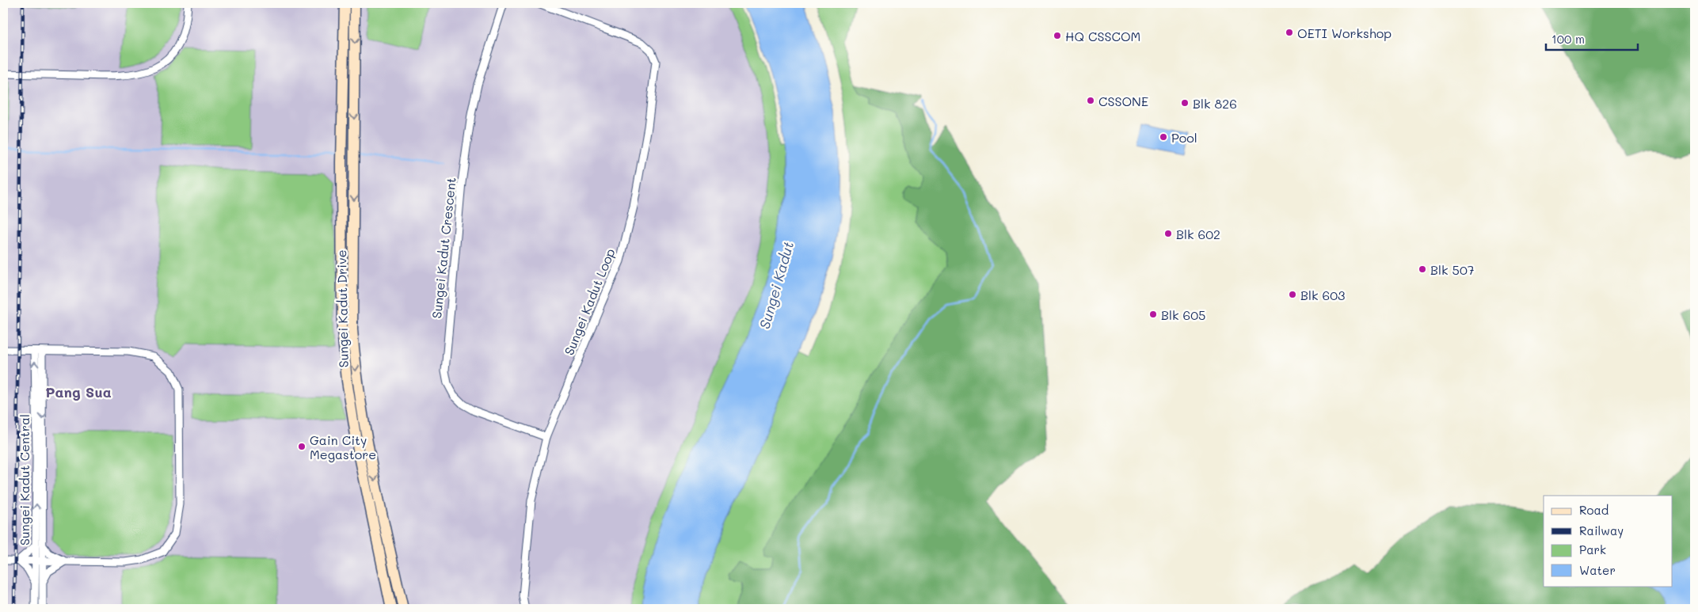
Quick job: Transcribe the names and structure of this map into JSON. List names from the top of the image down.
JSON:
{
  "streets": {
    "main road": ["Sungei Kadut Drive"],
    "street": ["Sungei Kadut Crescent", "Sungei Kadut Loop", "Sungei Kadut Central"]
  },
  "crossings": [
    ["Sungei Kadut Crescent", "Sungei Kadut Loop"]
  ],
  "districts": ["Pang Sua"],
  "water": ["Sungei Kadut"],
  "places": [
    "OETI Workshop",
    "HQ CSSCOM",
    "CSSONE",
    "Blk 826",
    "Pool",
    "Blk 602",
    "Blk 507",
    "Blk 603",
    "Blk 605",
    "Gain City Megastore"
  ],
  "legend": [
    "Road",
    "Railway",
    "Park",
    "Water"
  ],
  "scale_bar": "100 m"
}
